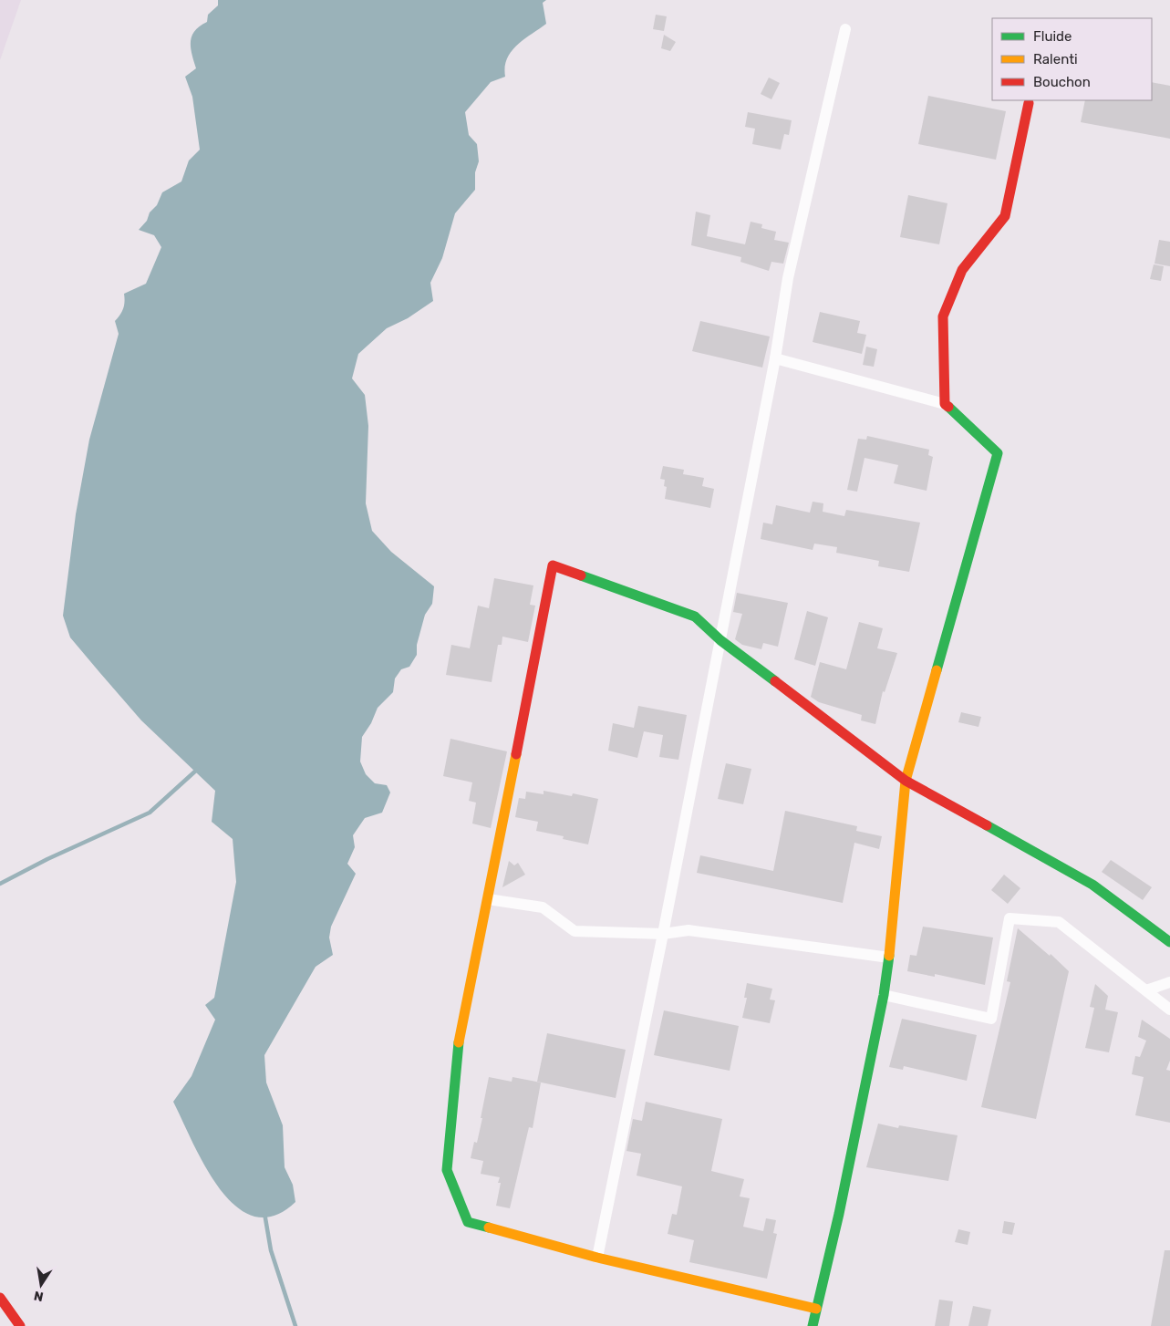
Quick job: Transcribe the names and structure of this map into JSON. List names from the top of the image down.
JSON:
{
  "legend": ["Fluide", "Ralenti", "Bouchon"],
  "north": "bottom"
}
